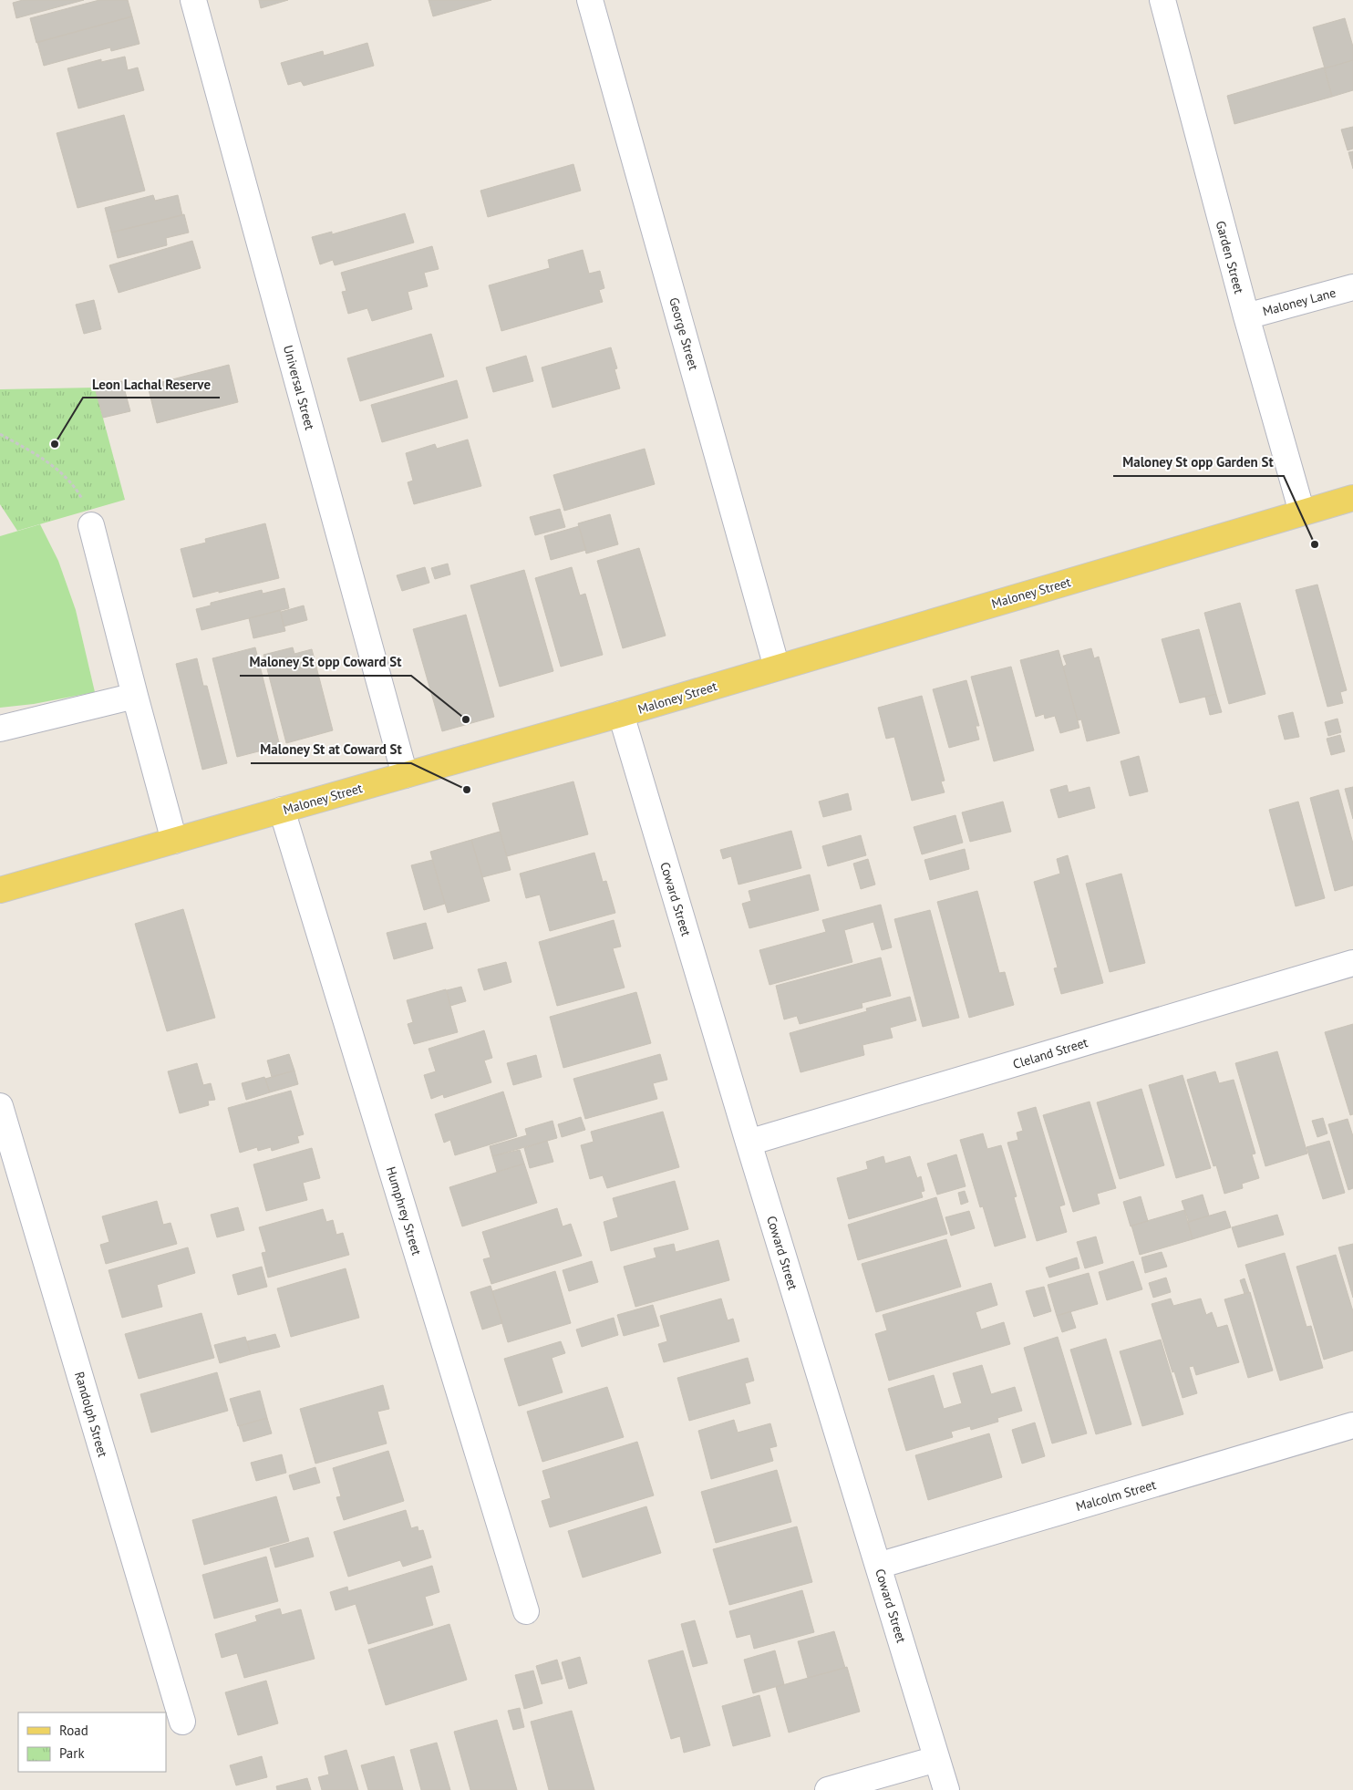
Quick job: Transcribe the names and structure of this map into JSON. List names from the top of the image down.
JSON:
{
  "streets": {
    "main road": ["Maloney Street"],
    "street": [
      "Garden Street",
      "Maloney Lane",
      "George Street",
      "Universal Street",
      "Coward Street",
      "Cleland Street",
      "Humphrey Street",
      "Randolph Street",
      "Malcolm Street"
    ]
  },
  "crossings": [
    ["Garden Street", "Maloney Lane"],
    ["Garden Street", "Maloney Street"],
    ["George Street", "Maloney Street"],
    ["Universal Street", "Maloney Street"],
    ["Maloney Street", "Coward Street"],
    ["Maloney Street", "Humphrey Street"],
    ["Coward Street", "Cleland Street"],
    ["Coward Street", "Malcolm Street"]
  ],
  "places": [
    "Leon Lachal Reserve",
    "Maloney St opp Garden St",
    "Maloney St opp Coward St",
    "Maloney St at Coward St"
  ],
  "legend": ["Road", "Park"]
}
